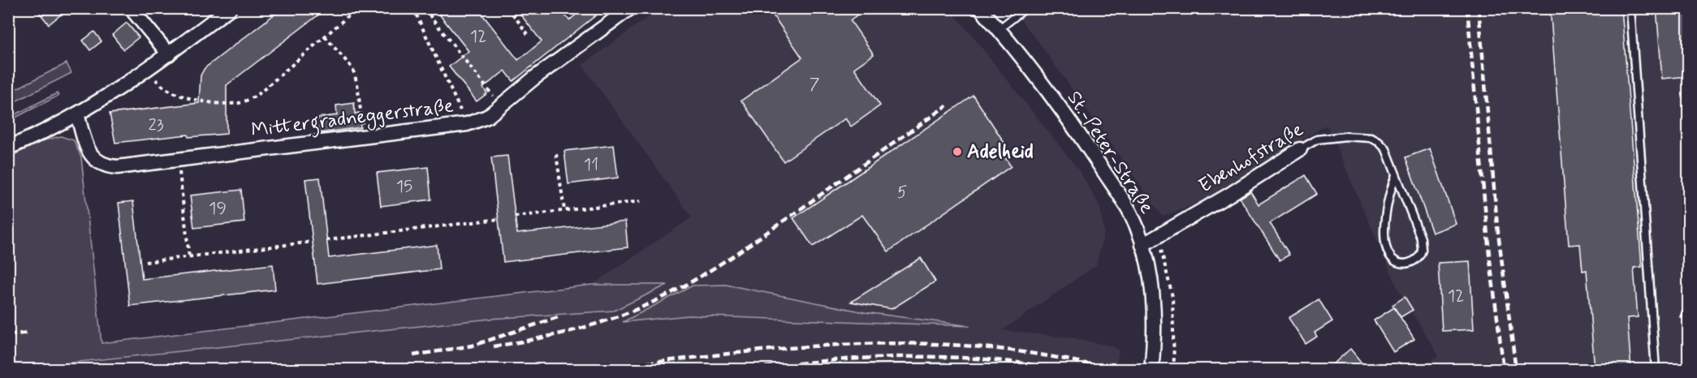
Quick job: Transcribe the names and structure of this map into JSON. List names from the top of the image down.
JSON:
{
  "streets": {
    "street": ["Mittergradneggerstraße", "St.-Peter-Straße", "Ebenhofstraße"]
  },
  "crossings": [
    ["St.-Peter-Straße", "Ebenhofstraße"]
  ],
  "places": ["Adelheid"],
  "house_numbers": [
    "12",
    "7",
    "23",
    "11",
    "15",
    "5",
    "19",
    "12"
  ]
}
